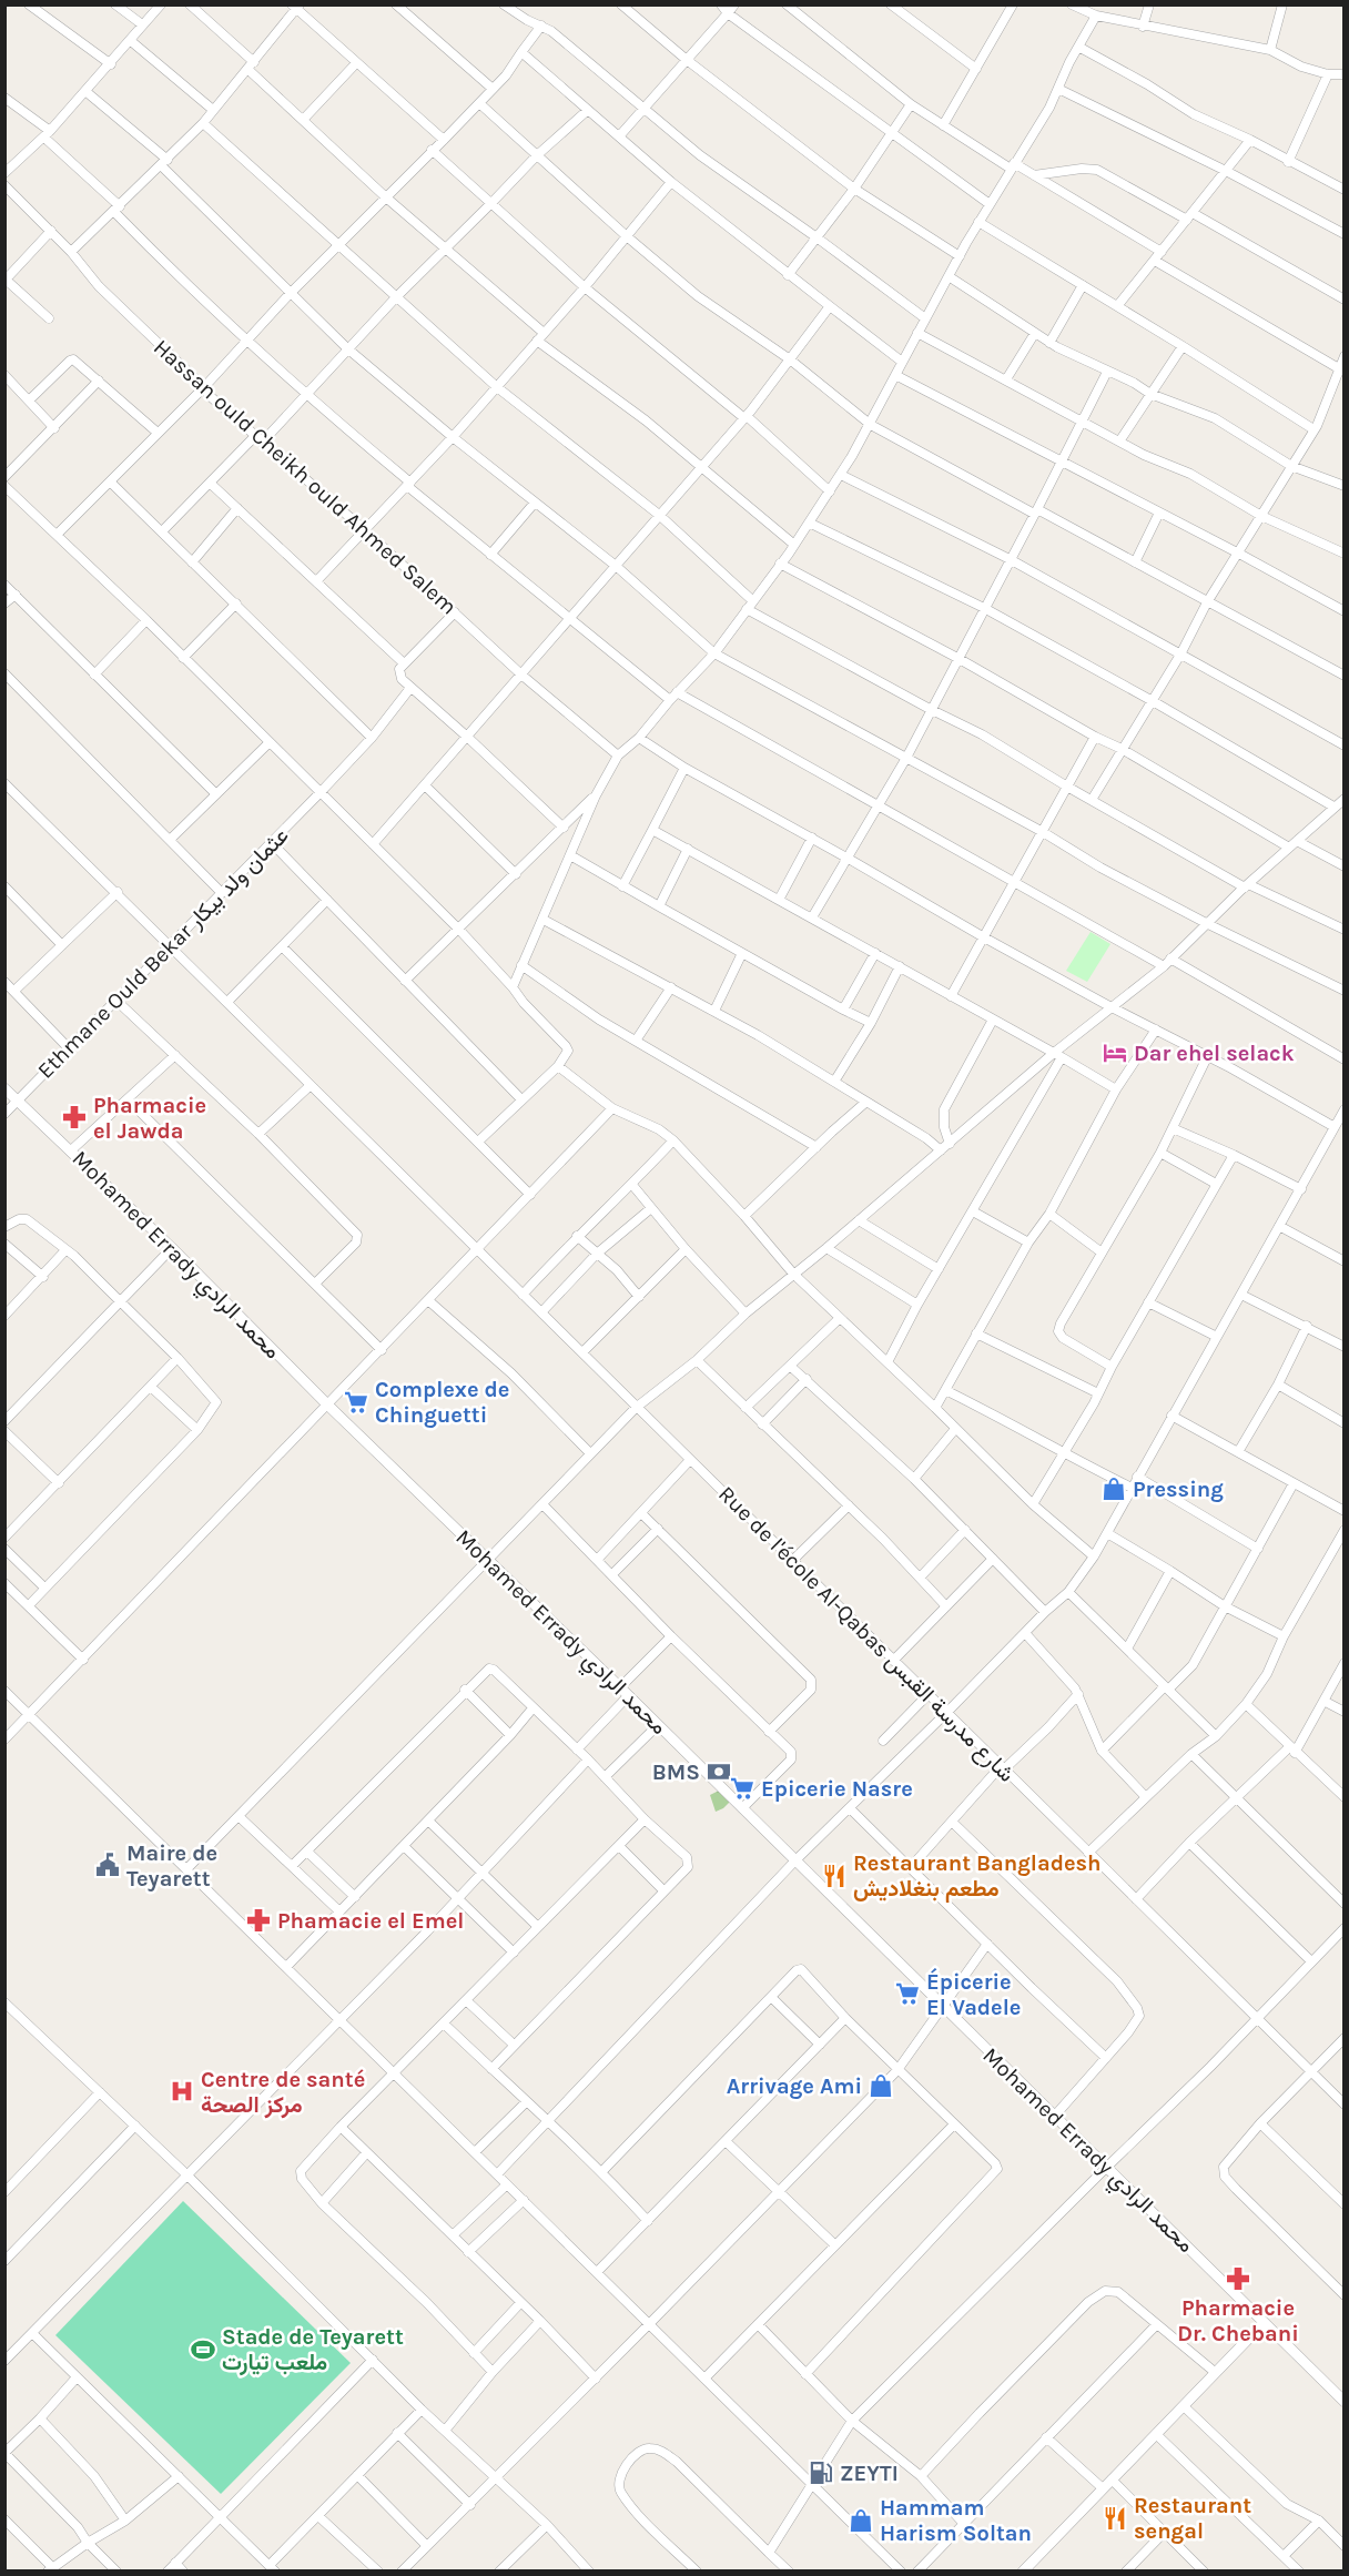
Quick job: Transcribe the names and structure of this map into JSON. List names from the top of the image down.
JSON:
{
  "streets": {
    "street": [
      "Hassan ould Cheikh ould Ahmed Salem",
      "Ethmane Ould Bekar عثمان ولد بيكار",
      "Mohamed Errady محمد الرادي",
      "Rue de l'école Al-Qabas شارع مدرسة القبس"
    ]
  },
  "crossings": [
    ["Ethmane Ould Bekar عثمان ولد بيكار", "Mohamed Errady محمد الرادي"],
    ["Ethmane Ould Bekar عثمان ولد بيكار", "Rue de l'école Al-Qabas شارع مدرسة القبس"]
  ],
  "places": {
    "hotel": ["Dar ehel selack"],
    "pharmacy": ["Pharmacie el Jawda", "Phamacie el Emel", "Pharmacie Dr. Chebani"],
    "supermarket": ["Complexe de Chinguetti", "Epicerie Nasre", "Épicerie El Vadele"],
    "shop": ["Pressing", "Arrivage Ami", "Hammam Harism Soltan"],
    "bank": ["BMS"],
    "public building": ["Maire de Teyarett"],
    "restaurant": ["Restaurant Bangladesh مطعم بنغلاديش", "Restaurant sengal"],
    "hospital": ["Centre de santé مركز الصحة"],
    "sports": ["Stade de Teyarett ملعب تيارت"],
    "fuel station": ["ZEYTI"]
  }
}
